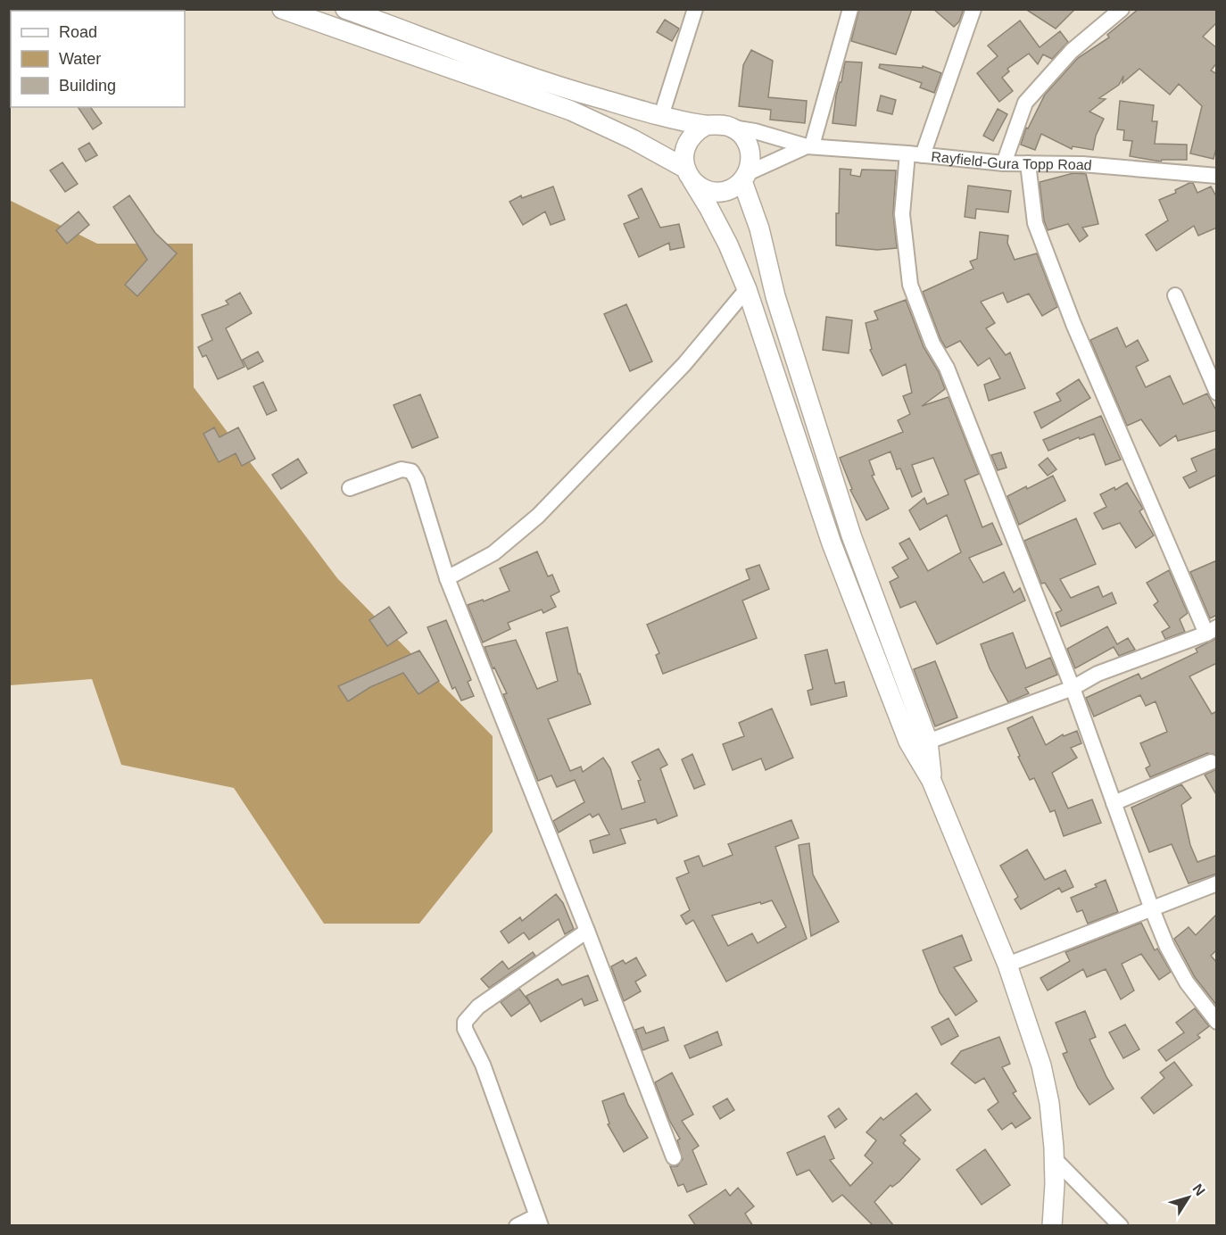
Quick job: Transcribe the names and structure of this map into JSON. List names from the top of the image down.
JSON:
{
  "streets": {
    "street": ["Rayfield-Gura Topp Road"]
  },
  "legend": ["Road", "Water", "Building"],
  "north": "top right"
}
